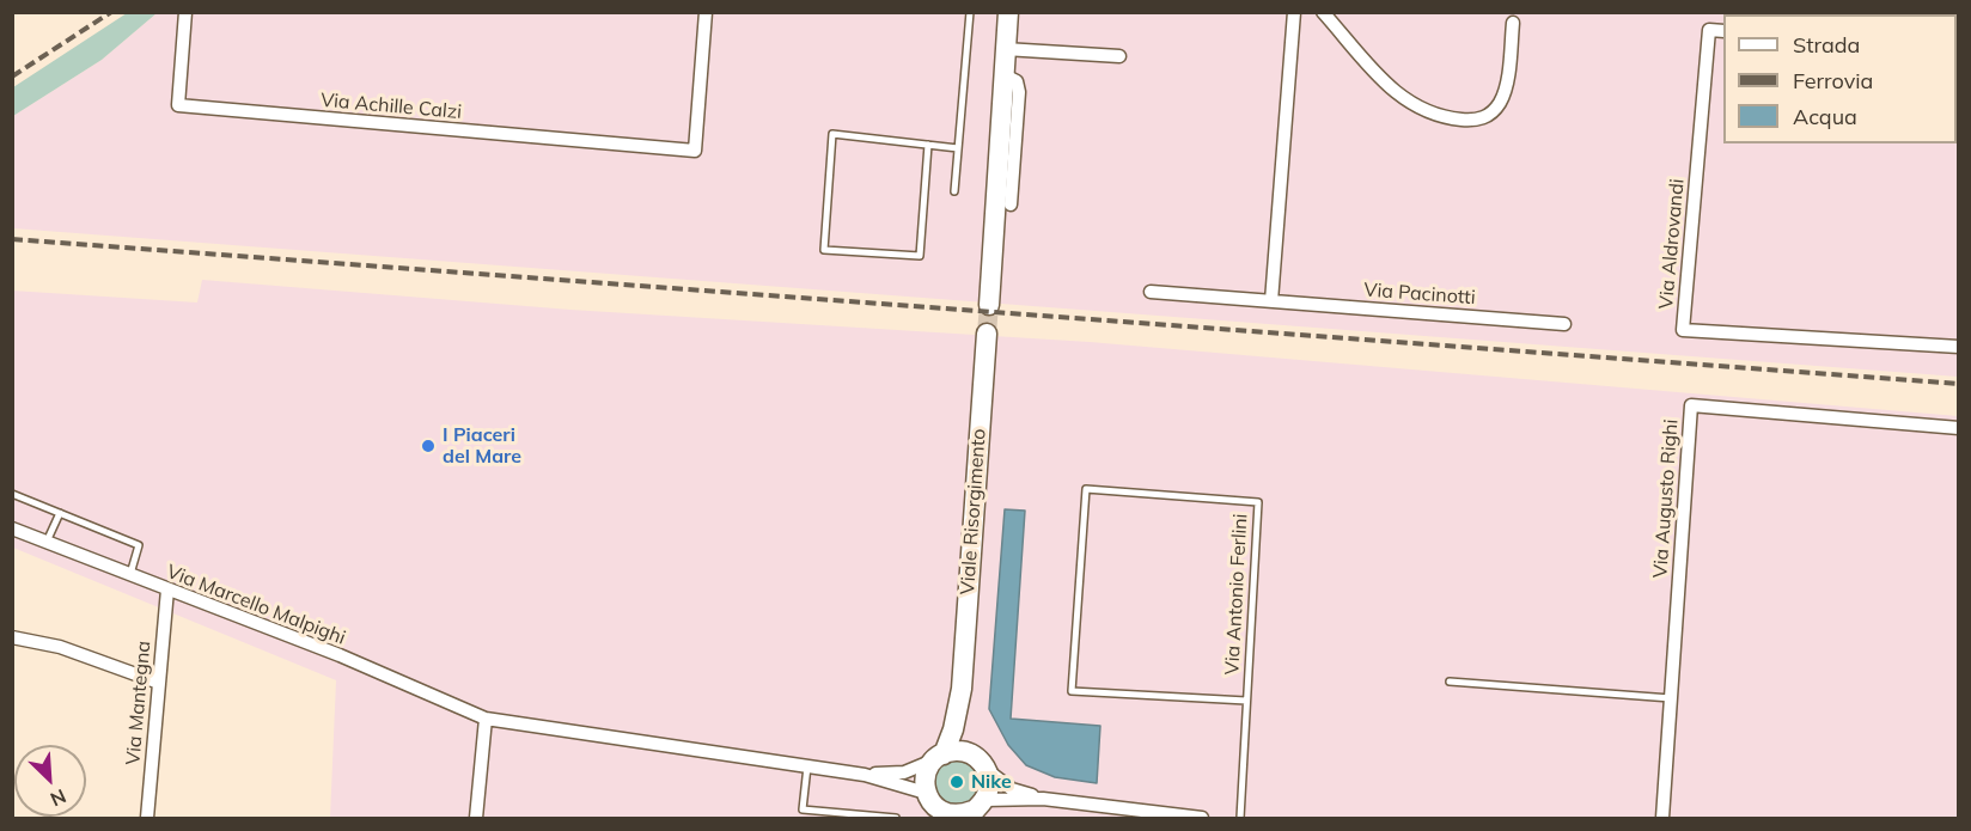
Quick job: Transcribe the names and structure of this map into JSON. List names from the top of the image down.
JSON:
{
  "streets": {
    "main road": ["Viale Risorgimento"],
    "street": [
      "Via Achille Calzi",
      "Via Aldrovandi",
      "Via Pacinotti",
      "Via Augusto Righi",
      "Via Marcello Malpighi",
      "Via Mantegna"
    ],
    "lane": ["Via Antonio Ferlini"]
  },
  "crossings": [
    ["Viale Risorgimento", "Via Marcello Malpighi"],
    ["Via Marcello Malpighi", "Via Mantegna"]
  ],
  "places": ["I Piaceri del Mare", "Nike"],
  "legend": ["Strada", "Ferrovia", "Acqua"],
  "north": "bottom right"
}
